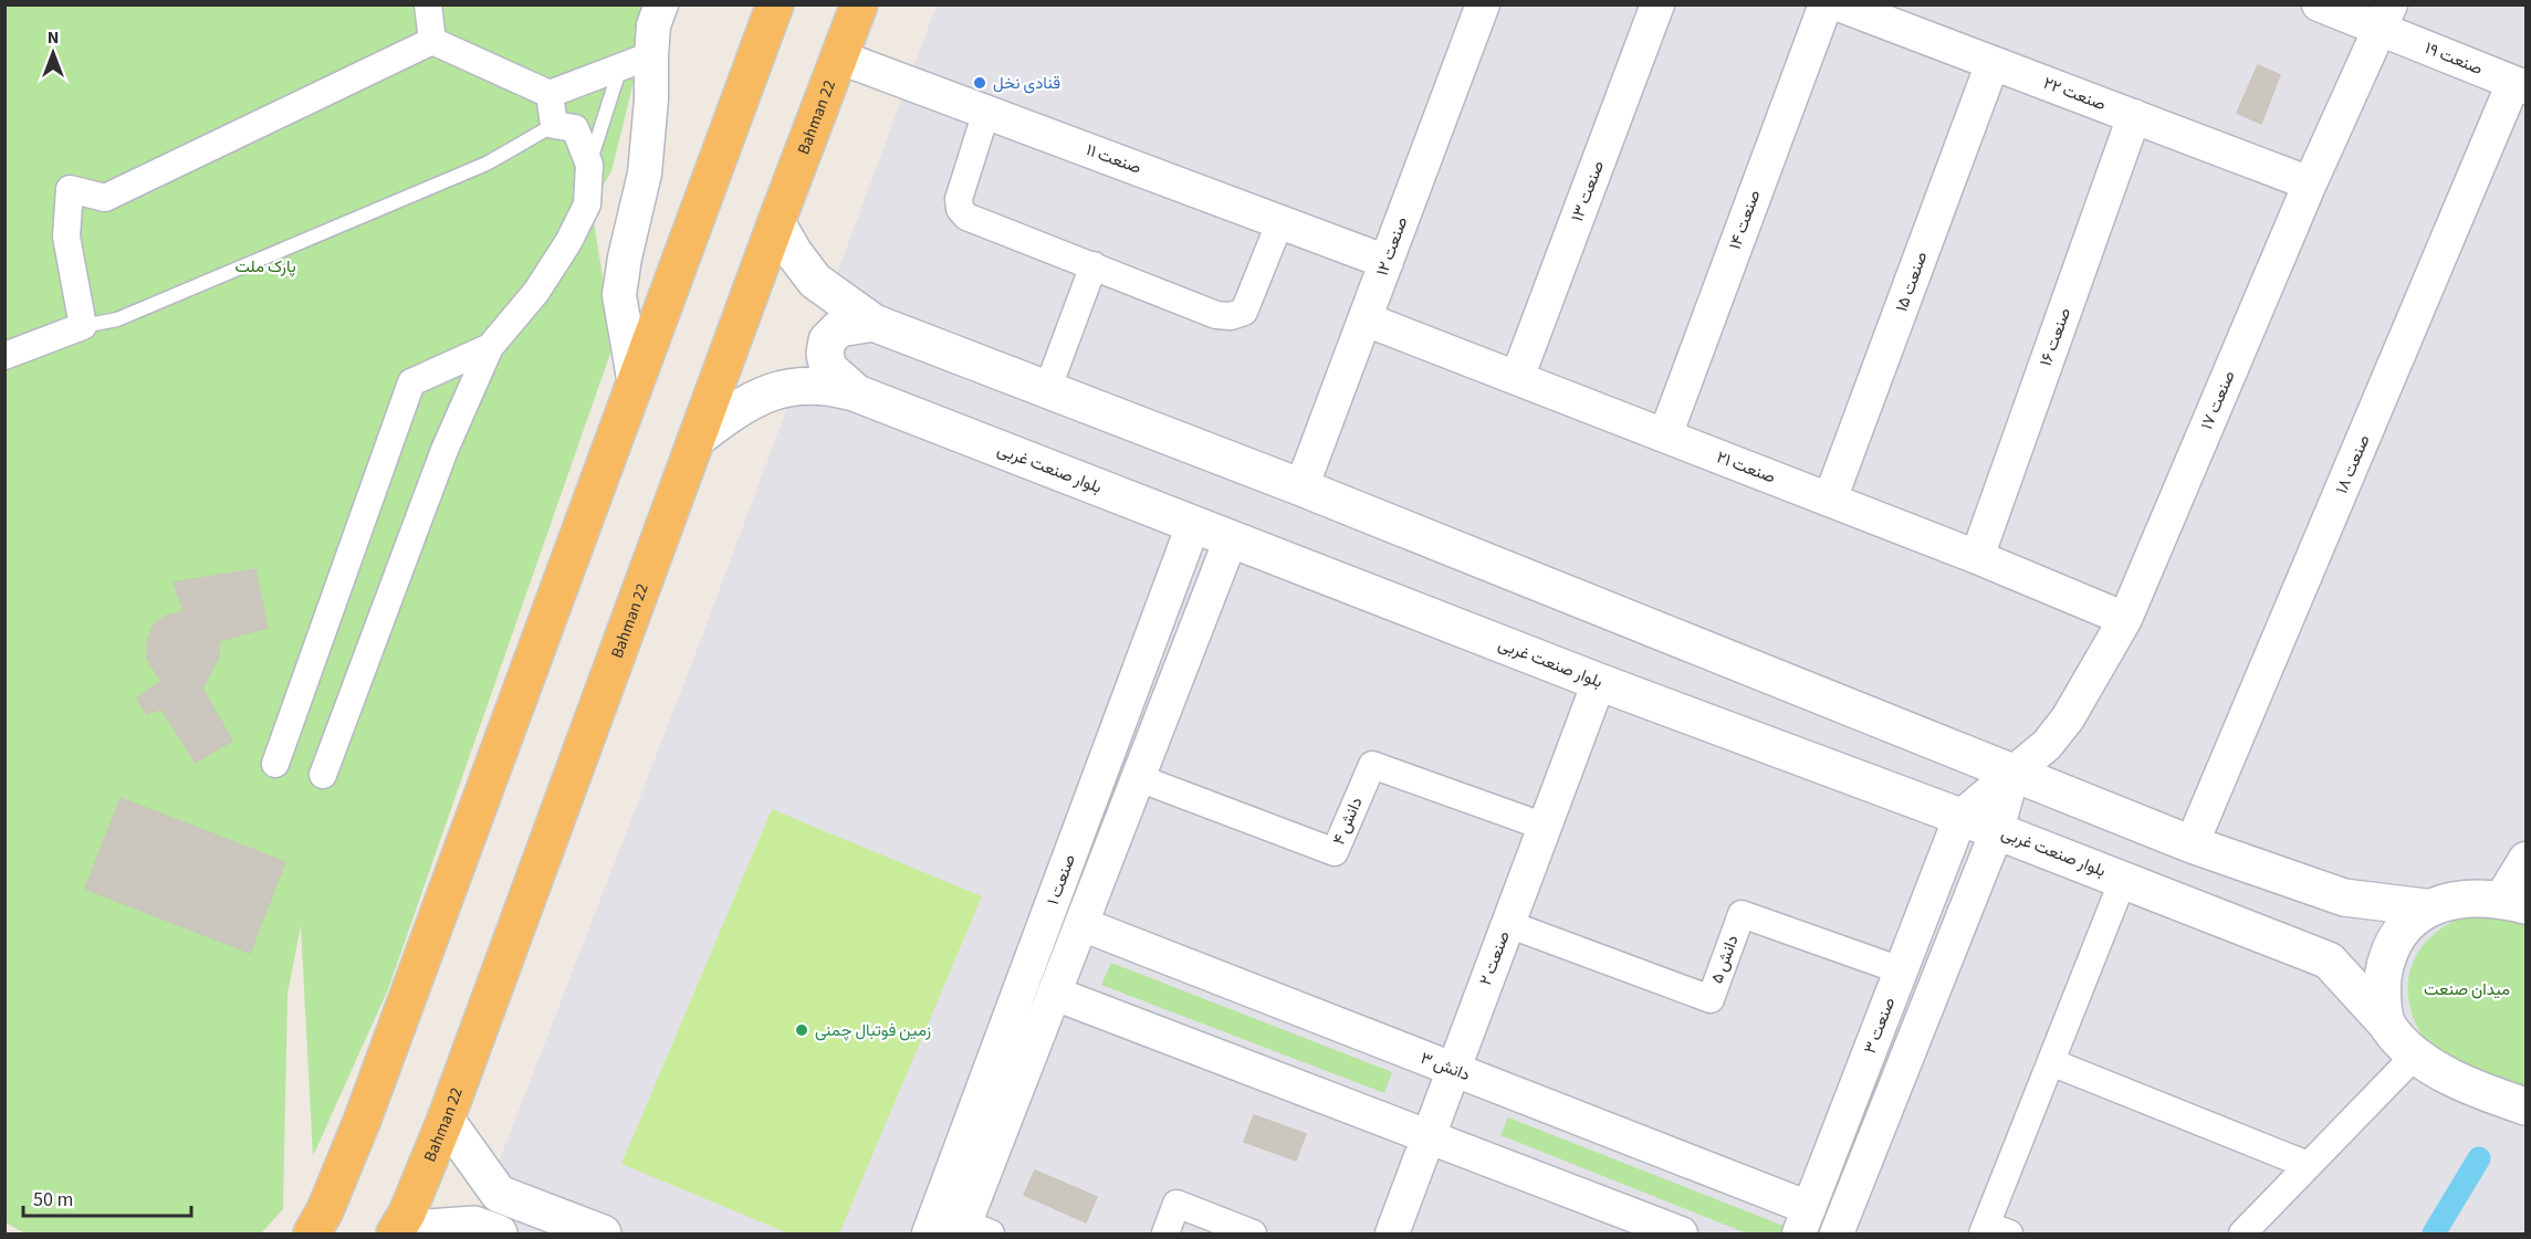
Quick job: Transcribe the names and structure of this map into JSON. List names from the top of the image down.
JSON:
{
  "streets": {
    "highway": ["Bahman 22"],
    "main road": ["بلوار صنعت غربی"],
    "street": [
      "صنعت ۱۹",
      "صنعت ۲۲",
      "صنعت ۱۱",
      "صنعت ۱۳",
      "صنعت ۱۴",
      "صنعت ۱۲",
      "صنعت ۱۵",
      "صنعت ۱۶",
      "صنعت ۱۷",
      "صنعت ۱۸",
      "صنعت ۲۱",
      "دانش ۴",
      "صنعت ۱",
      "صنعت ۲",
      "دانش ۵",
      "صنعت ۳",
      "دانش ۳"
    ]
  },
  "crossings": [
    ["صنعت ۱۹", "صنعت ۱۷"],
    ["صنعت ۱۹", "صنعت ۱۸"],
    ["صنعت ۲۲", "صنعت ۱۵"],
    ["صنعت ۲۲", "صنعت ۱۶"],
    ["صنعت ۲۲", "صنعت ۱۷"],
    ["Bahman 22", "صنعت ۱۱"],
    ["Bahman 22", "بلوار صنعت غربی"],
    ["صنعت ۱۱", "صنعت ۱۲"],
    ["صنعت ۱۳", "صنعت ۲۱"],
    ["صنعت ۱۴", "صنعت ۲۱"],
    ["صنعت ۱۲", "صنعت ۲۱"],
    ["صنعت ۱۵", "صنعت ۲۱"],
    ["صنعت ۱۶", "صنعت ۲۱"],
    ["صنعت ۱۷", "صنعت ۲۱"],
    ["صنعت ۱۷", "بلوار صنعت غربی"],
    ["صنعت ۱۷", "صنعت ۳"],
    ["بلوار صنعت غربی", "صنعت ۱"],
    ["بلوار صنعت غربی", "صنعت ۲"],
    ["بلوار صنعت غربی", "صنعت ۳"],
    ["دانش ۴", "صنعت ۱"],
    ["دانش ۴", "صنعت ۲"],
    ["صنعت ۱", "دانش ۳"],
    ["صنعت ۲", "دانش ۵"],
    ["صنعت ۲", "دانش ۳"],
    ["دانش ۵", "صنعت ۳"],
    ["صنعت ۳", "دانش ۳"]
  ],
  "parks": ["پارک ملت", "میدان صنعت"],
  "places": ["قنادی نخل", "زمین فوتبال چمنی"],
  "scale_bar": "50 m",
  "north": "top"
}
